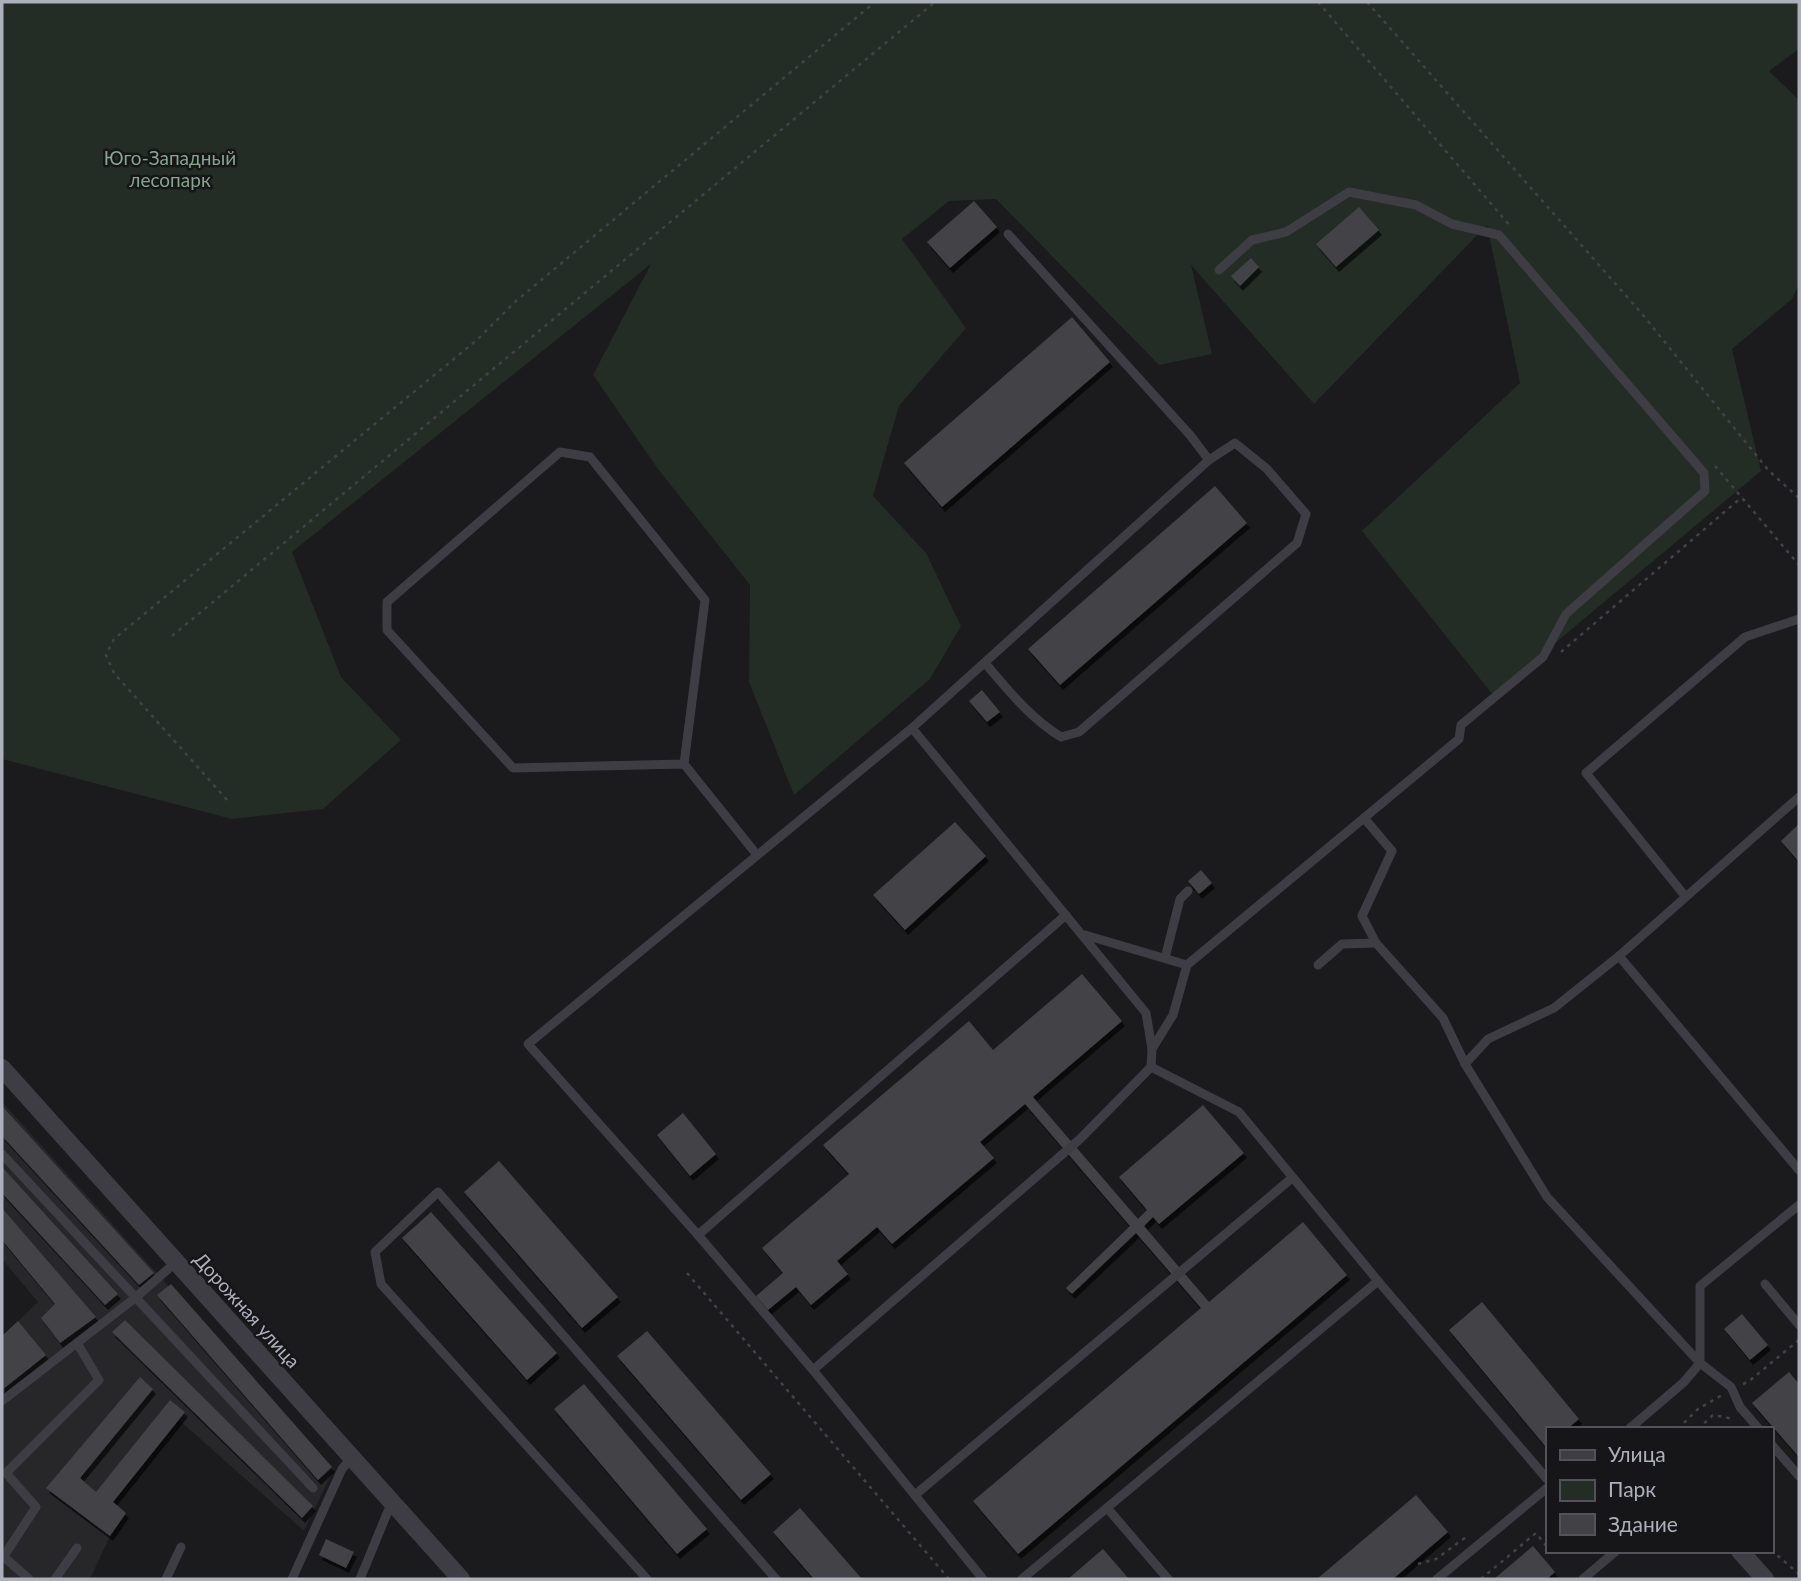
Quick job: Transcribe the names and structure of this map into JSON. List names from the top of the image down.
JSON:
{
  "streets": {
    "street": ["Дорожная улица"]
  },
  "parks": ["Юго-Западный лесопарк"],
  "legend": ["Улица", "Парк", "Здание"]
}
